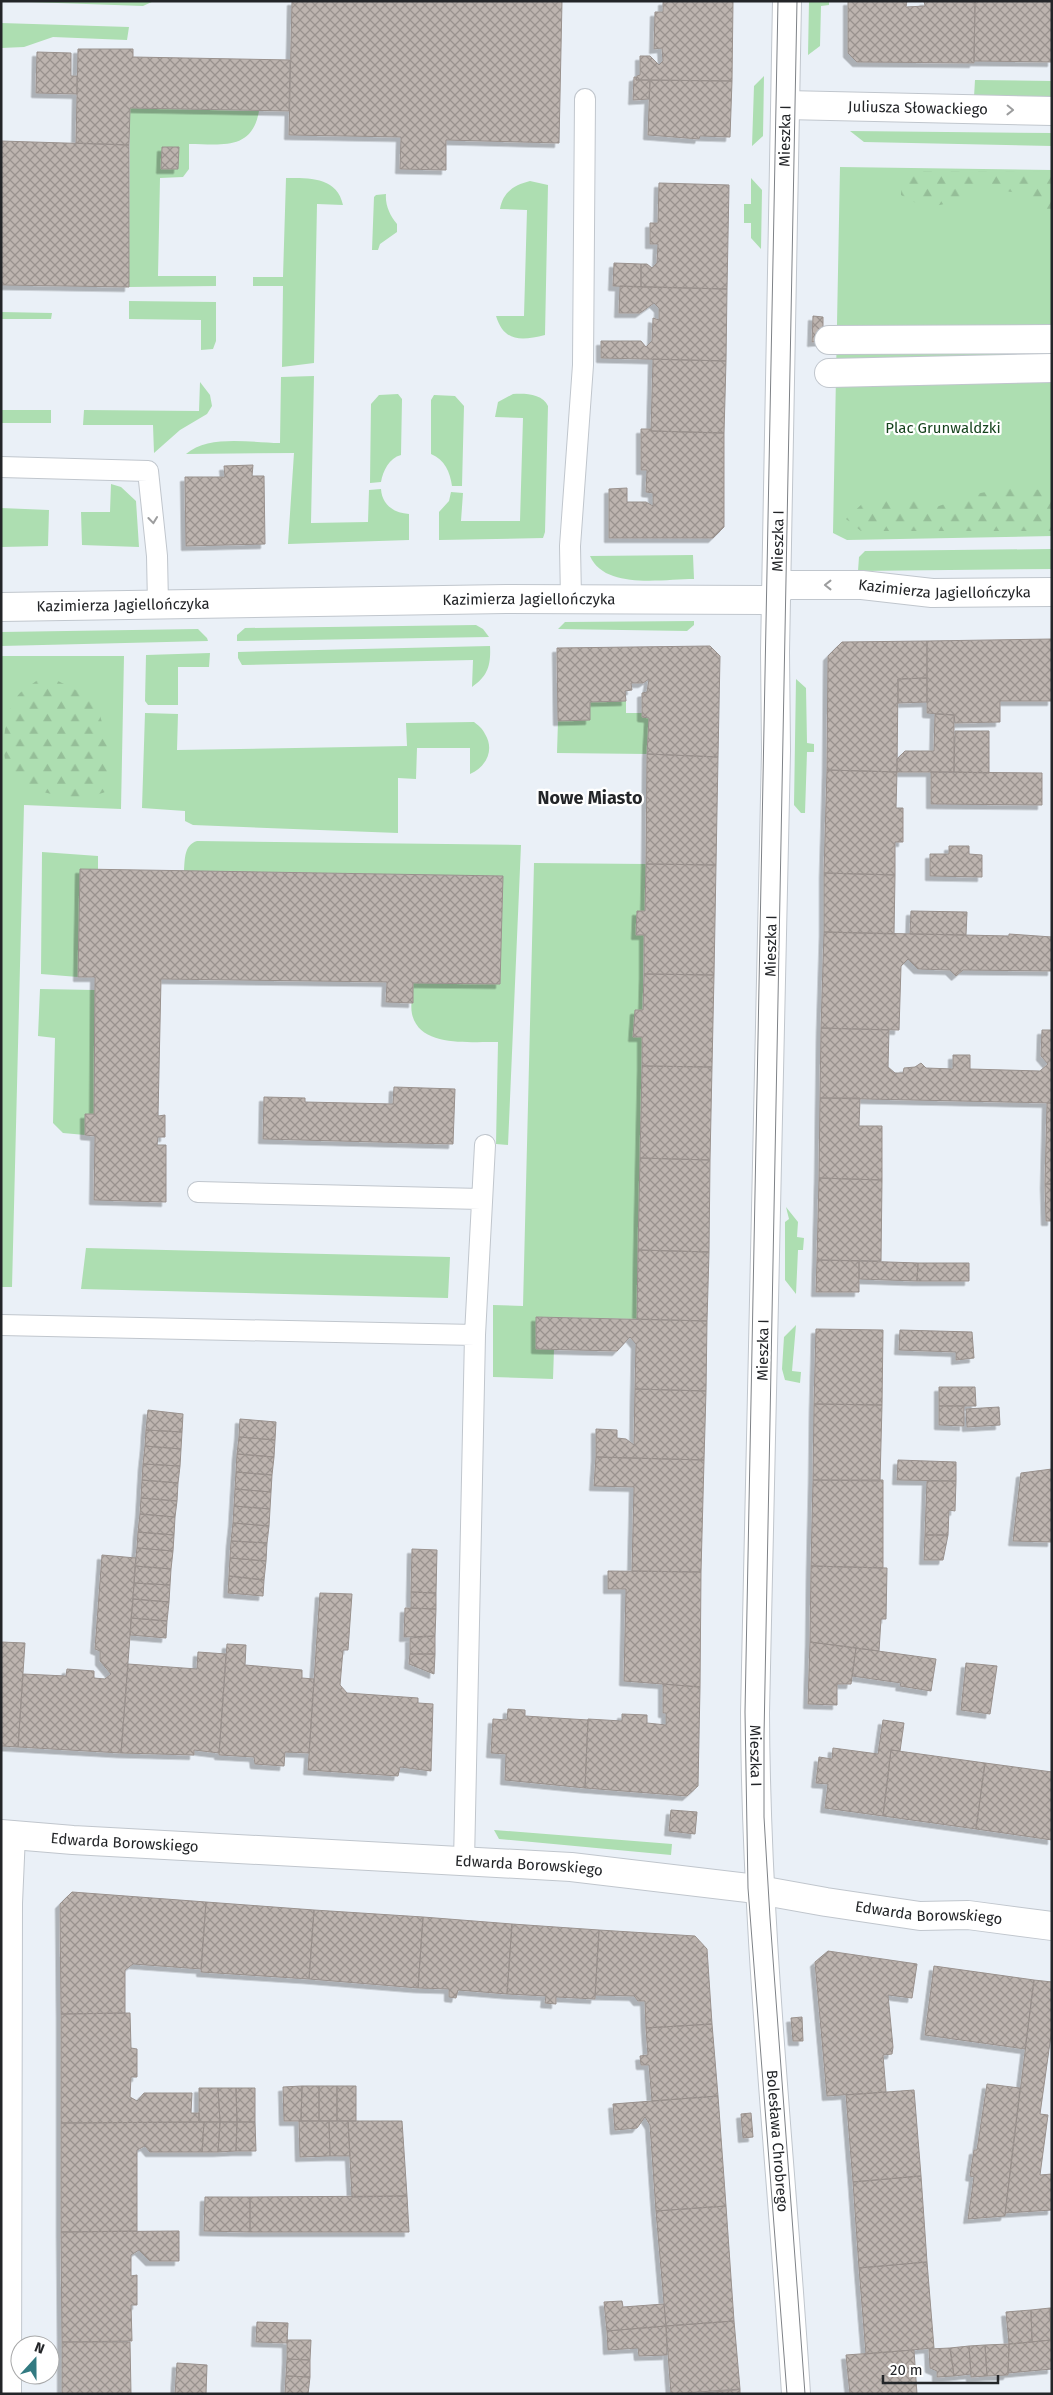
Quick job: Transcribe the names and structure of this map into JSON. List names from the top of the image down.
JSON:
{
  "streets": {
    "street": [
      "Juliusza Słowackiego",
      "Mieszka I",
      "Kazimierza Jagiellończyka",
      "Edwarda Borowskiego",
      "Bolesława Chrobrego"
    ]
  },
  "crossings": [
    ["Juliusza Słowackiego", "Mieszka I"],
    ["Mieszka I", "Kazimierza Jagiellończyka"],
    ["Mieszka I", "Edwarda Borowskiego"],
    ["Mieszka I", "Bolesława Chrobrego"],
    ["Edwarda Borowskiego", "Bolesława Chrobrego"]
  ],
  "districts": ["Nowe Miasto"],
  "parks": ["Plac Grunwaldzki"],
  "scale_bar": "20 m",
  "north": "top"
}
